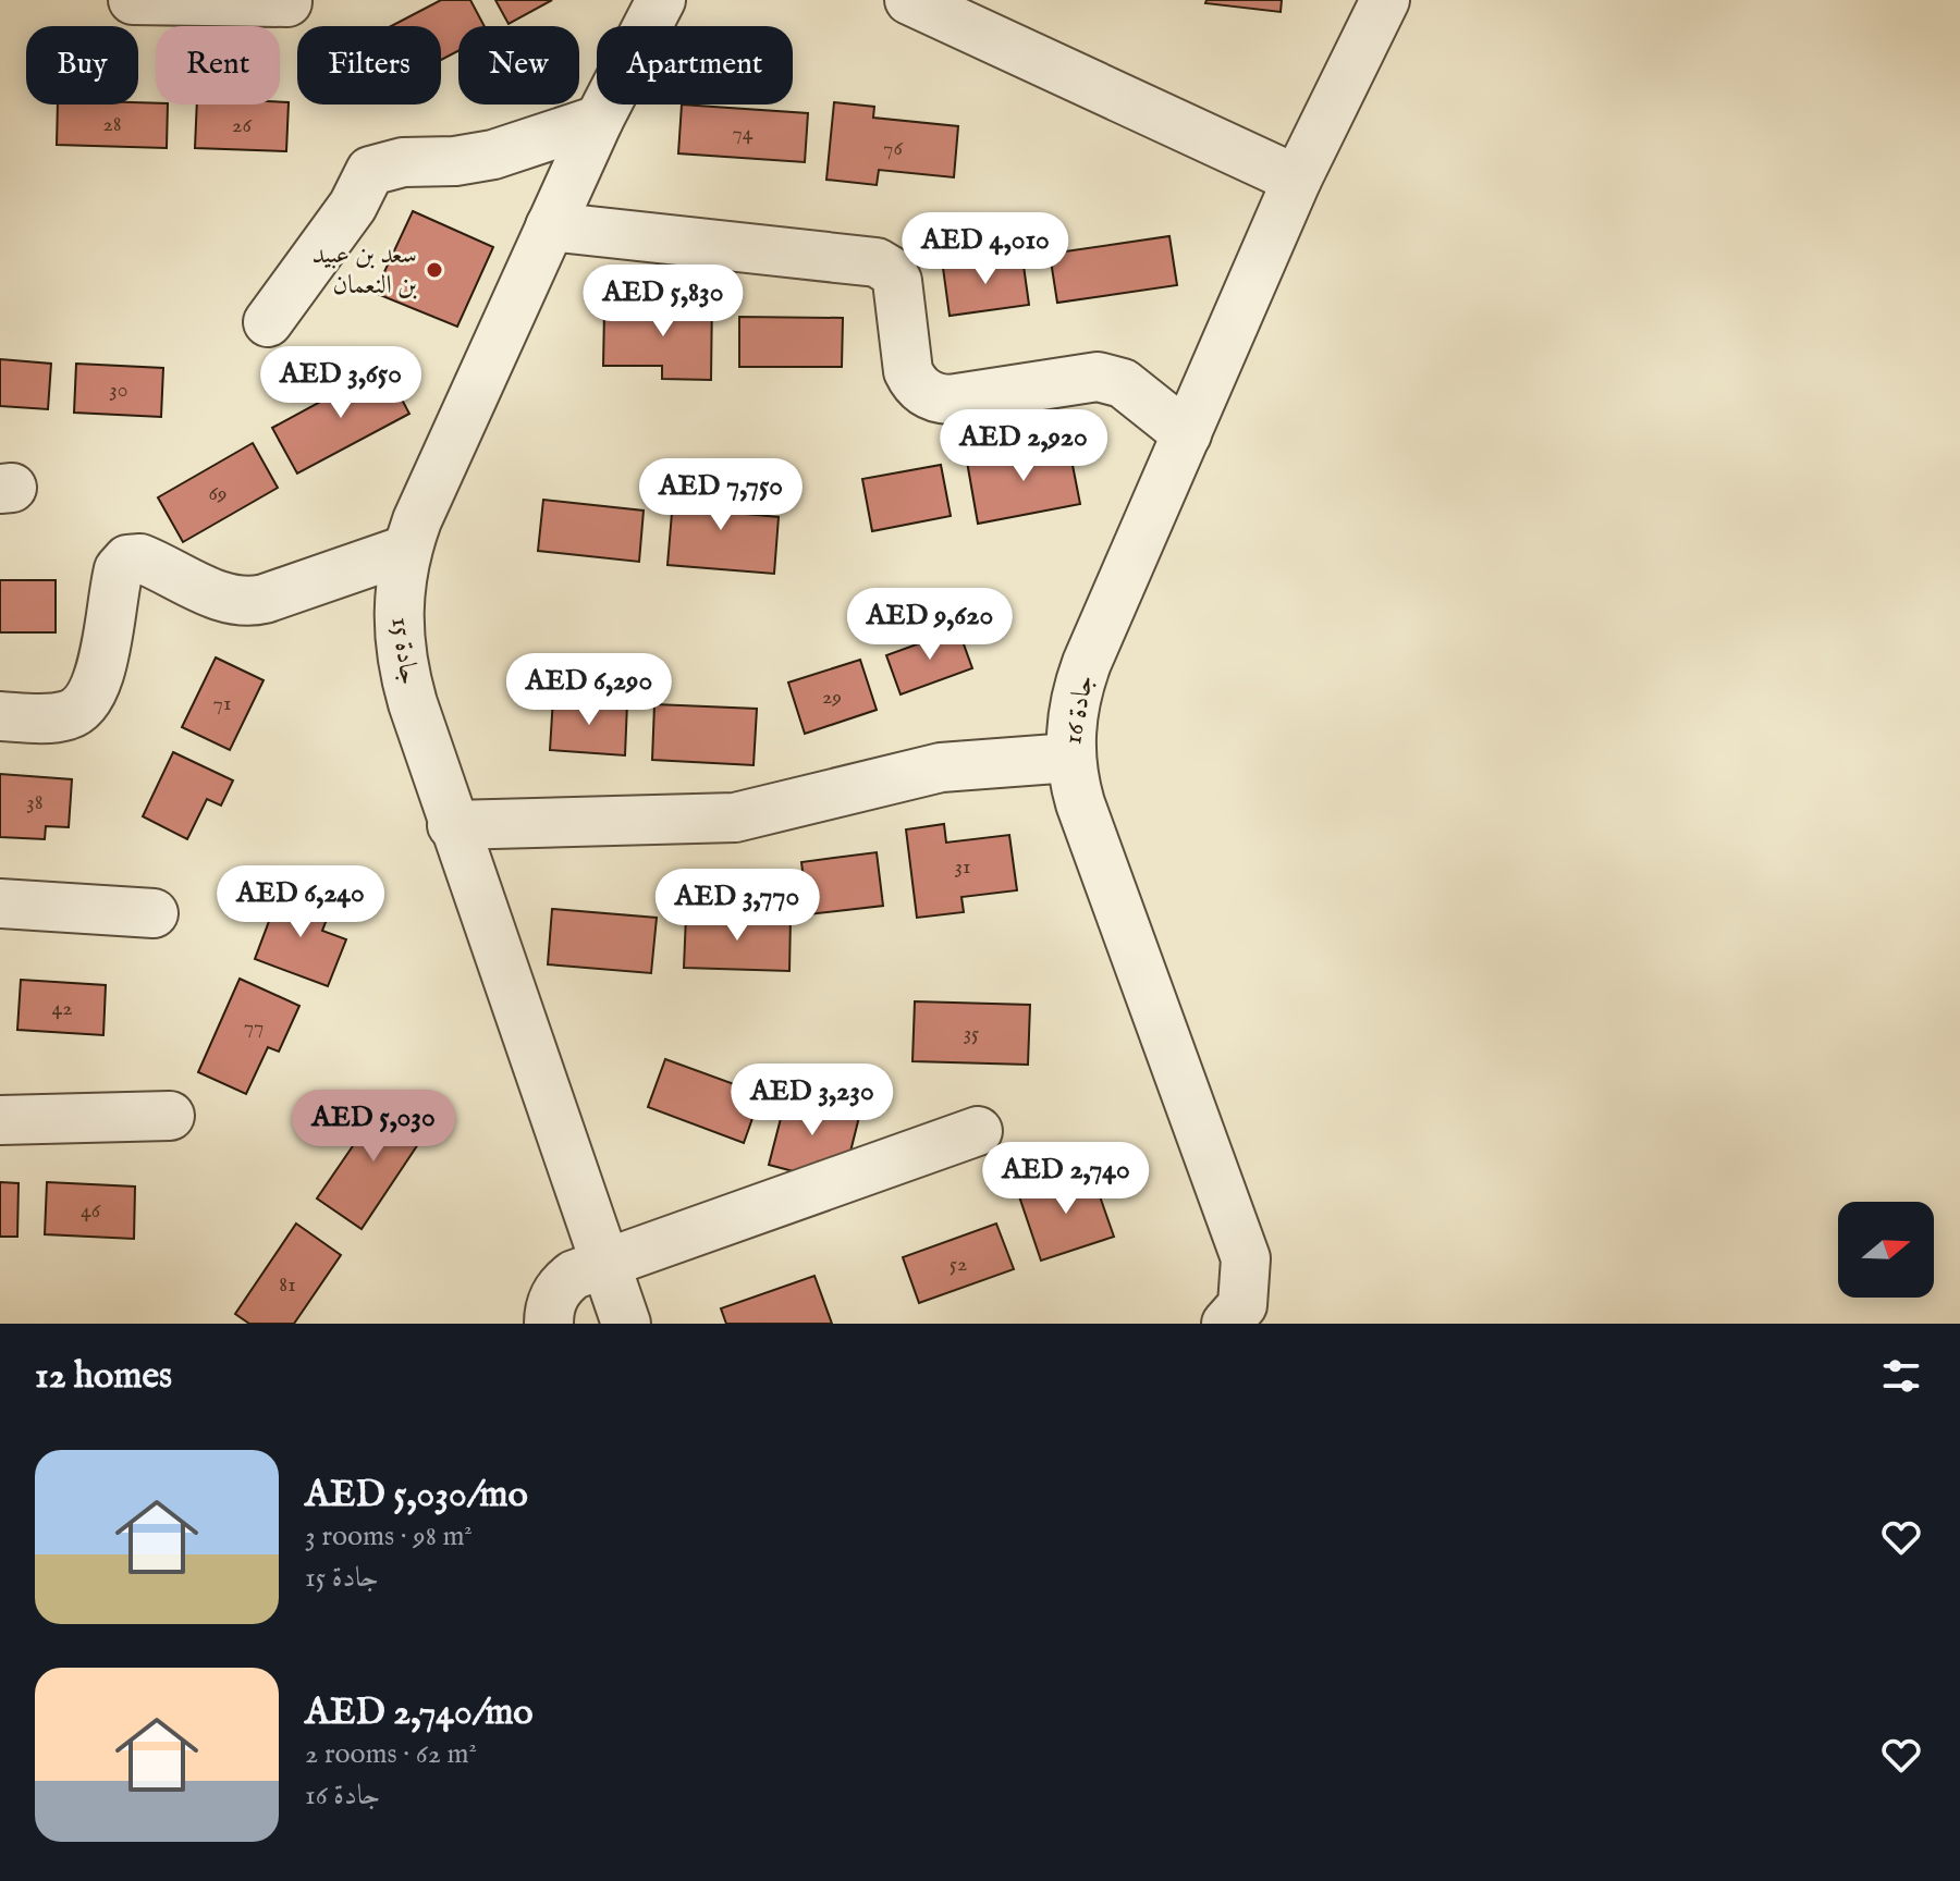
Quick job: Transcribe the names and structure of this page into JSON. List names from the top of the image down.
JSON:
{
  "streets": {
    "street": ["جادة 15", "جادة 16"]
  },
  "places": ["سعد بن عبيد بن النعمان"],
  "house_numbers": [
    "28",
    "26",
    "74",
    "76",
    "30",
    "69",
    "29",
    "71",
    "38",
    "31",
    "42",
    "77",
    "35",
    "46",
    "52",
    "81"
  ],
  "north": "right",
  "page": {
    "chip": [
      "Buy",
      "Rent",
      "Filters",
      "New",
      "Apartment"
    ],
    "price": [
      "AED 4,010",
      "AED 5,830",
      "AED 3,650",
      "AED 2,920",
      "AED 7,750",
      "AED 9,620",
      "AED 6,290",
      "AED 6,240",
      "AED 3,770",
      "AED 3,230",
      "AED 5,030",
      "AED 2,740"
    ],
    "heading": "12 homes",
    "list": [
      {
        "name": "AED 5,030/mo",
        "note": "3 rooms · 98 m² · جادة 15"
      },
      {
        "name": "AED 2,740/mo",
        "note": "2 rooms · 62 m² · جادة 16"
      }
    ]
  }
}
